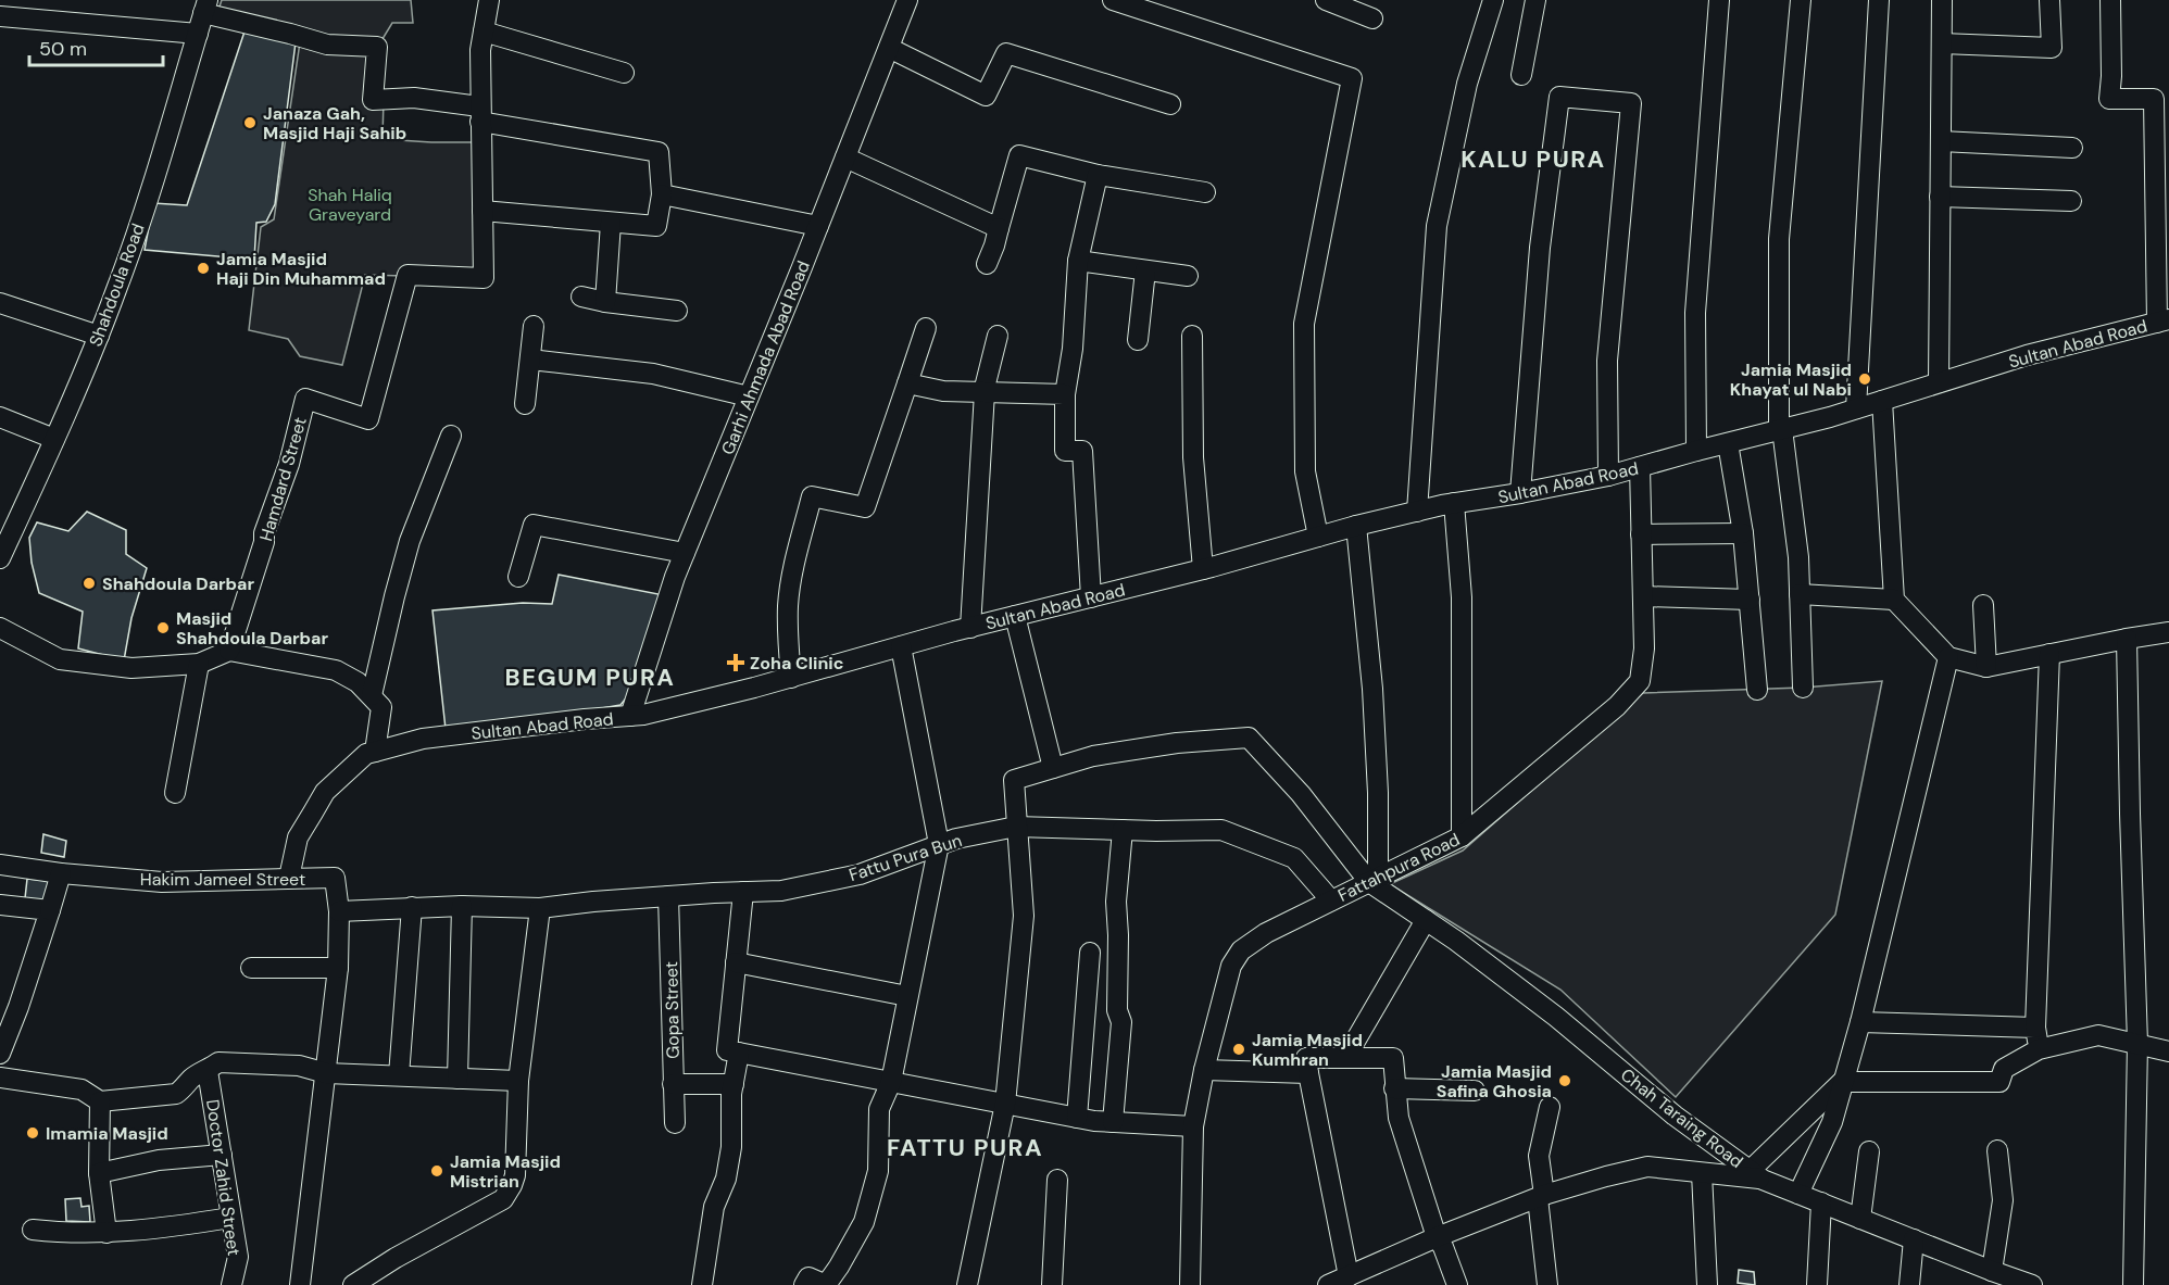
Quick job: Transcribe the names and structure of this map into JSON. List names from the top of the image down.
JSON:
{
  "streets": {
    "street": [
      "Shahdoula Road",
      "Sultan Abad Road",
      "Garhi Ahmada Abad Road",
      "Hamdard Street",
      "Fattu Pura Bun",
      "Fattahpura Road",
      "Hakim Jameel Street",
      "Gopa Street",
      "Chah Taraing Road",
      "Doctor Zahid Street"
    ]
  },
  "crossings": [
    ["Sultan Abad Road", "Garhi Ahmada Abad Road"],
    ["Sultan Abad Road", "Fattahpura Road"],
    ["Fattu Pura Bun", "Fattahpura Road"],
    ["Fattu Pura Bun", "Hakim Jameel Street"],
    ["Fattu Pura Bun", "Gopa Street"],
    ["Fattahpura Road", "Chah Taraing Road"]
  ],
  "districts": ["KALU PURA", "BEGUM PURA", "FATTU PURA"],
  "parks": ["Shah Haliq Graveyard"],
  "places": {
    "other": [
      "Janaza Gah, Masjid Haji Sahib",
      "Jamia Masjid Haji Din Muhammad",
      "Jamia Masjid Khayat ul Nabi",
      "Shahdoula Darbar",
      "Masjid Shahdoula Darbar",
      "Jamia Masjid Kumhran",
      "Jamia Masjid Safina Ghosia",
      "Imamia Masjid",
      "Jamia Masjid Mistrian"
    ],
    "health": ["Zoha Clinic"]
  },
  "scale_bar": "50 m"
}
